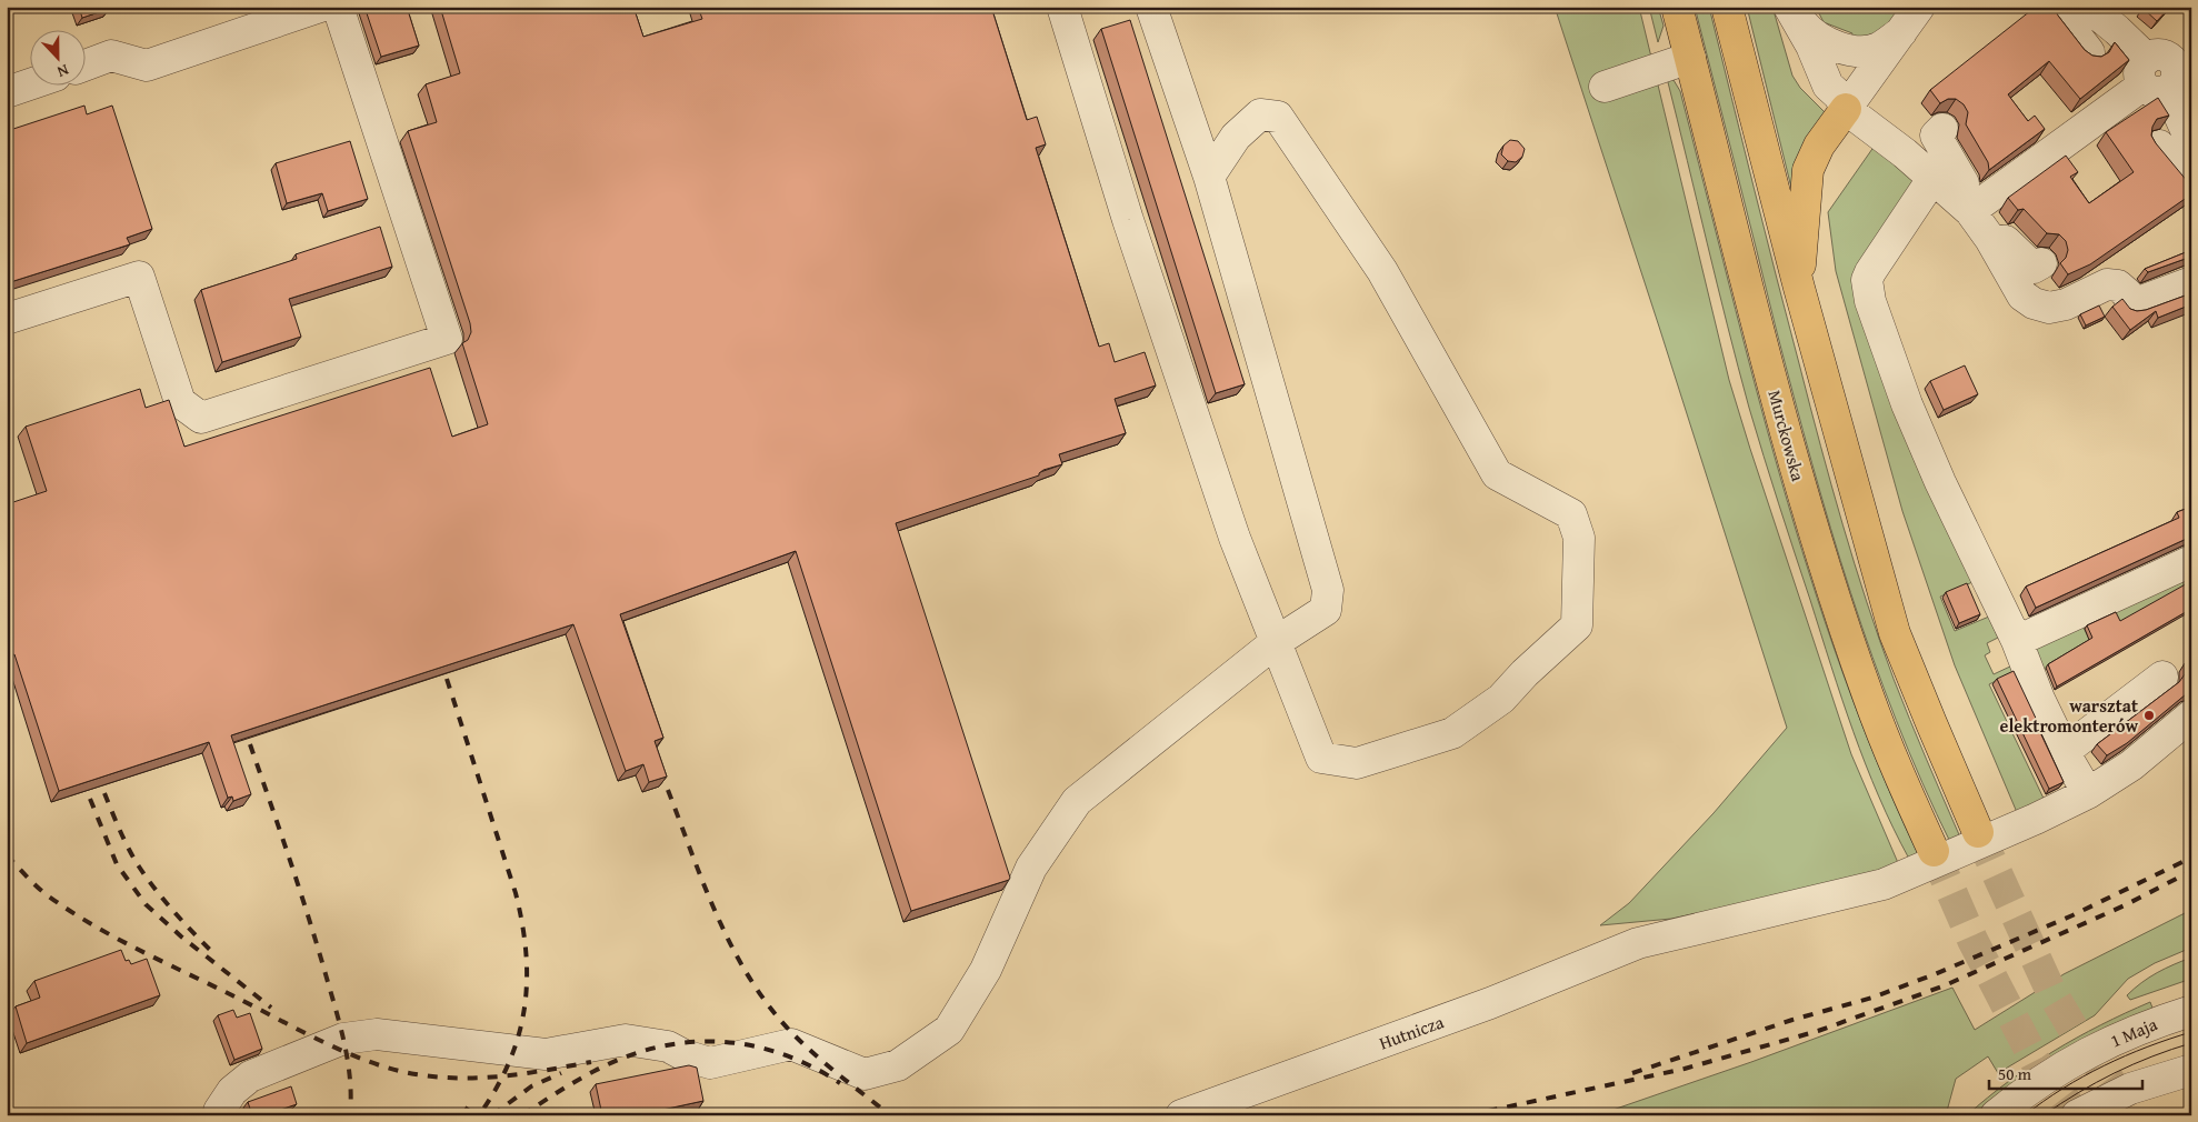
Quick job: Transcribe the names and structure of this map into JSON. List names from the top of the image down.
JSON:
{
  "streets": {
    "highway": ["Murckowska"],
    "street": ["Hutnicza", "1 Maja"]
  },
  "places": ["warsztat elektromonterów"],
  "scale_bar": "50 m",
  "north": "bottom"
}
